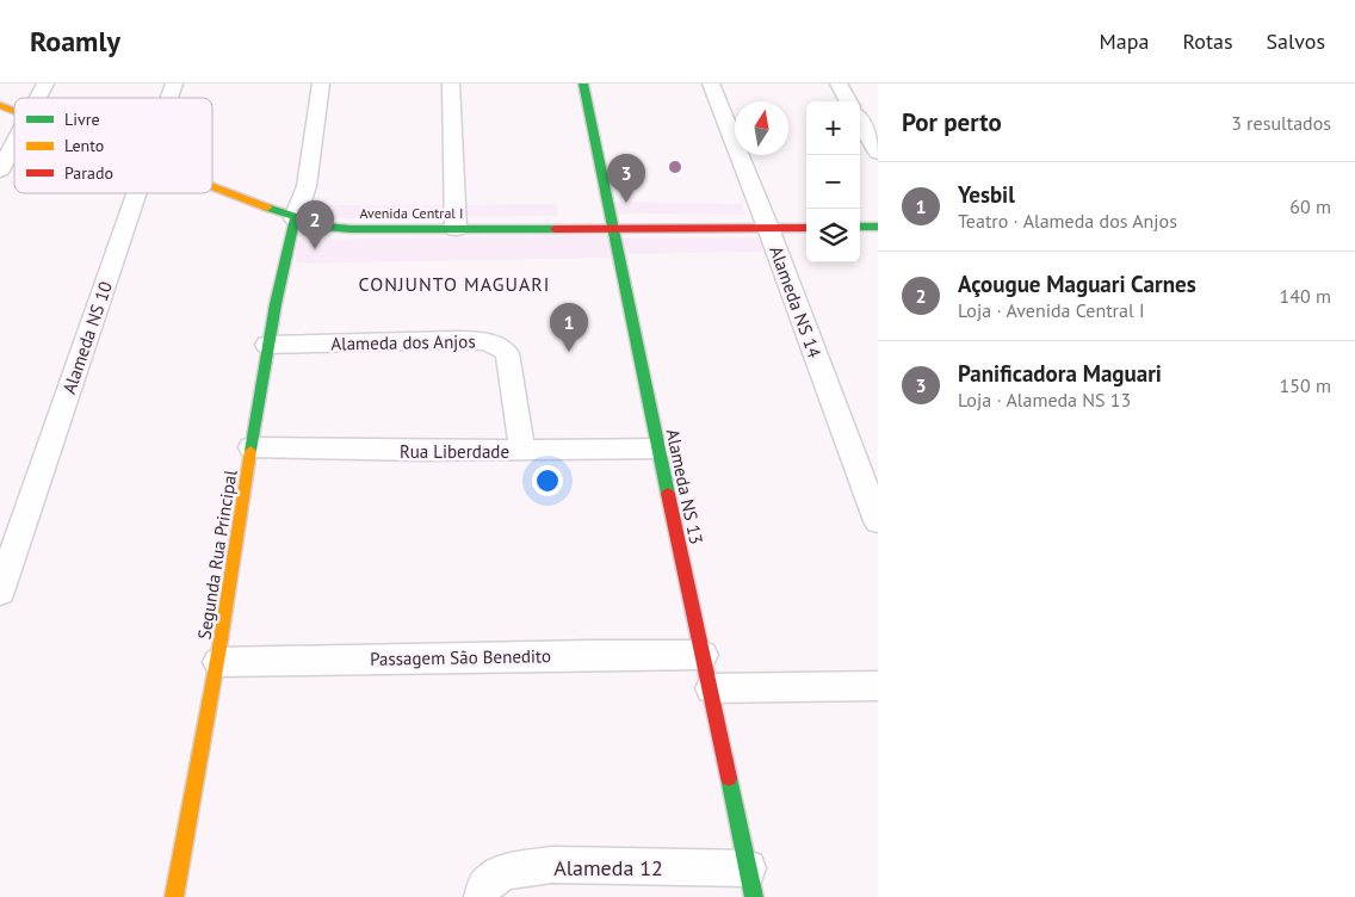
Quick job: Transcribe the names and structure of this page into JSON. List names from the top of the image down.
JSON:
{
  "streets": {
    "main road": ["Avenida Central I", "Alameda NS 13", "Segunda Rua Principal"],
    "street": [
      "Alameda NS 14",
      "Alameda NS 10",
      "Alameda dos Anjos",
      "Rua Liberdade",
      "Passagem São Benedito",
      "Alameda 12"
    ]
  },
  "crossings": [
    ["Avenida Central I", "Alameda NS 14"],
    ["Avenida Central I", "Alameda NS 13"],
    ["Avenida Central I", "Segunda Rua Principal"],
    ["Alameda dos Anjos", "Rua Liberdade"],
    ["Alameda dos Anjos", "Segunda Rua Principal"],
    ["Rua Liberdade", "Alameda NS 13"],
    ["Rua Liberdade", "Segunda Rua Principal"],
    ["Alameda NS 13", "Passagem São Benedito"],
    ["Alameda NS 13", "Alameda 12"],
    ["Segunda Rua Principal", "Passagem São Benedito"]
  ],
  "districts": ["CONJUNTO MAGUARI"],
  "legend": ["Livre", "Lento", "Parado"],
  "north": "top",
  "page": {
    "header": "Roamly",
    "nav": ["Mapa", "Rotas", "Salvos"],
    "heading": ["Por perto", "3 resultados"],
    "map_buttons": ["+", "−"],
    "pins": ["3", "2", "1"],
    "list": [
      {
        "mark": "1",
        "name": "Yesbil",
        "note": "Teatro · Alameda dos Anjos",
        "value": "60 m"
      },
      {
        "mark": "2",
        "name": "Açougue Maguari Carnes",
        "note": "Loja · Avenida Central I",
        "value": "140 m"
      },
      {
        "mark": "3",
        "name": "Panificadora Maguari",
        "note": "Loja · Alameda NS 13",
        "value": "150 m"
      }
    ]
  }
}
